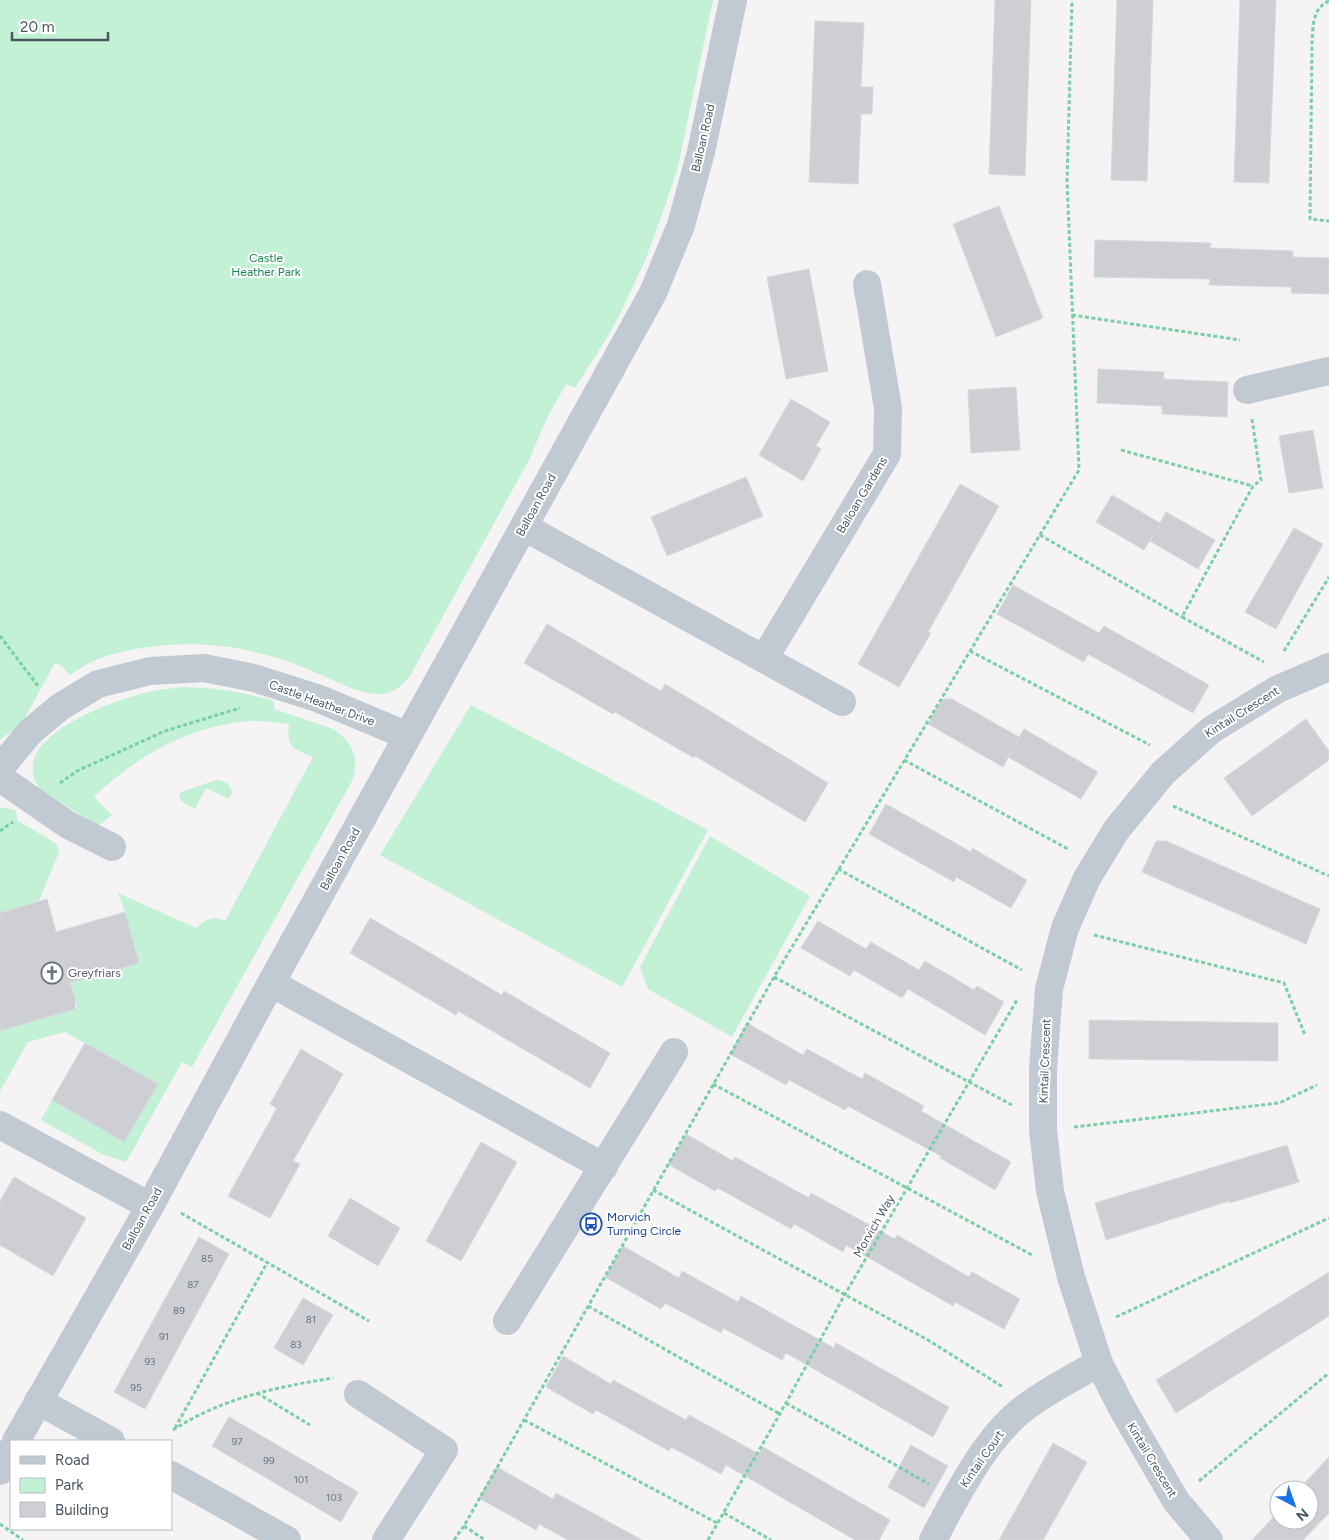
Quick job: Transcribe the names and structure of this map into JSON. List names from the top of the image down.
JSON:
{
  "streets": {
    "street": [
      "Balloan Road",
      "Balloan Gardens",
      "Castle Heather Drive",
      "Kintail Crescent",
      "Kintail Court"
    ],
    "path": ["Morvich Way"]
  },
  "crossings": [
    ["Balloan Road", "Castle Heather Drive"],
    ["Kintail Crescent", "Kintail Court"]
  ],
  "parks": ["Castle Heather Park"],
  "places": {
    "church": ["Greyfriars"],
    "bus stop": ["Morvich Turning Circle"]
  },
  "house_numbers": [
    "85",
    "87",
    "89",
    "81",
    "91",
    "83",
    "93",
    "95",
    "97",
    "99",
    "101",
    "103"
  ],
  "legend": ["Road", "Park", "Building"],
  "scale_bar": "20 m",
  "north": "bottom right"
}
